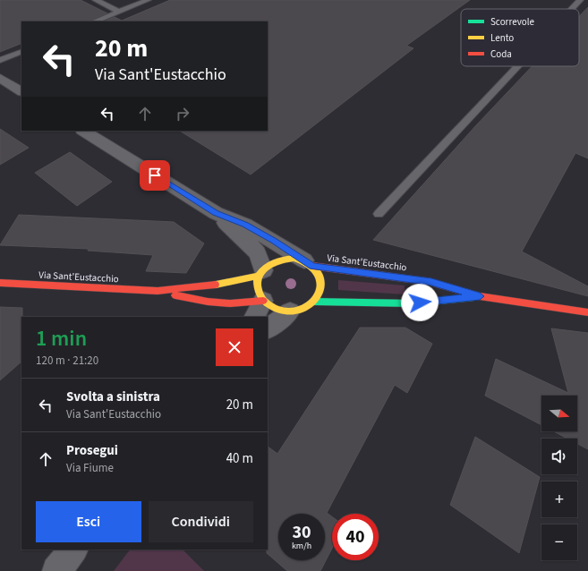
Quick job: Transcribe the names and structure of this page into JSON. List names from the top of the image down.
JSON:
{
  "streets": {
    "street": ["Via Sant'Eustacchio"]
  },
  "legend": ["Scorrevole", "Lento", "Coda"],
  "north": "right",
  "page": {
    "turn": ["20 m", "Via Sant'Eustacchio"],
    "heading": ["1 min", "120 m · 21:20"],
    "list": [
      {
        "name": "Svolta a sinistra",
        "note": "Via Sant'Eustacchio",
        "value": "20 m"
      },
      {
        "name": "Prosegui",
        "note": "Via Fiume",
        "value": "40 m"
      }
    ],
    "map_buttons": ["+", "−"],
    "buttons": ["Esci", "Condividi"],
    "speed": "30 km/h",
    "limit": "40"
  }
}
